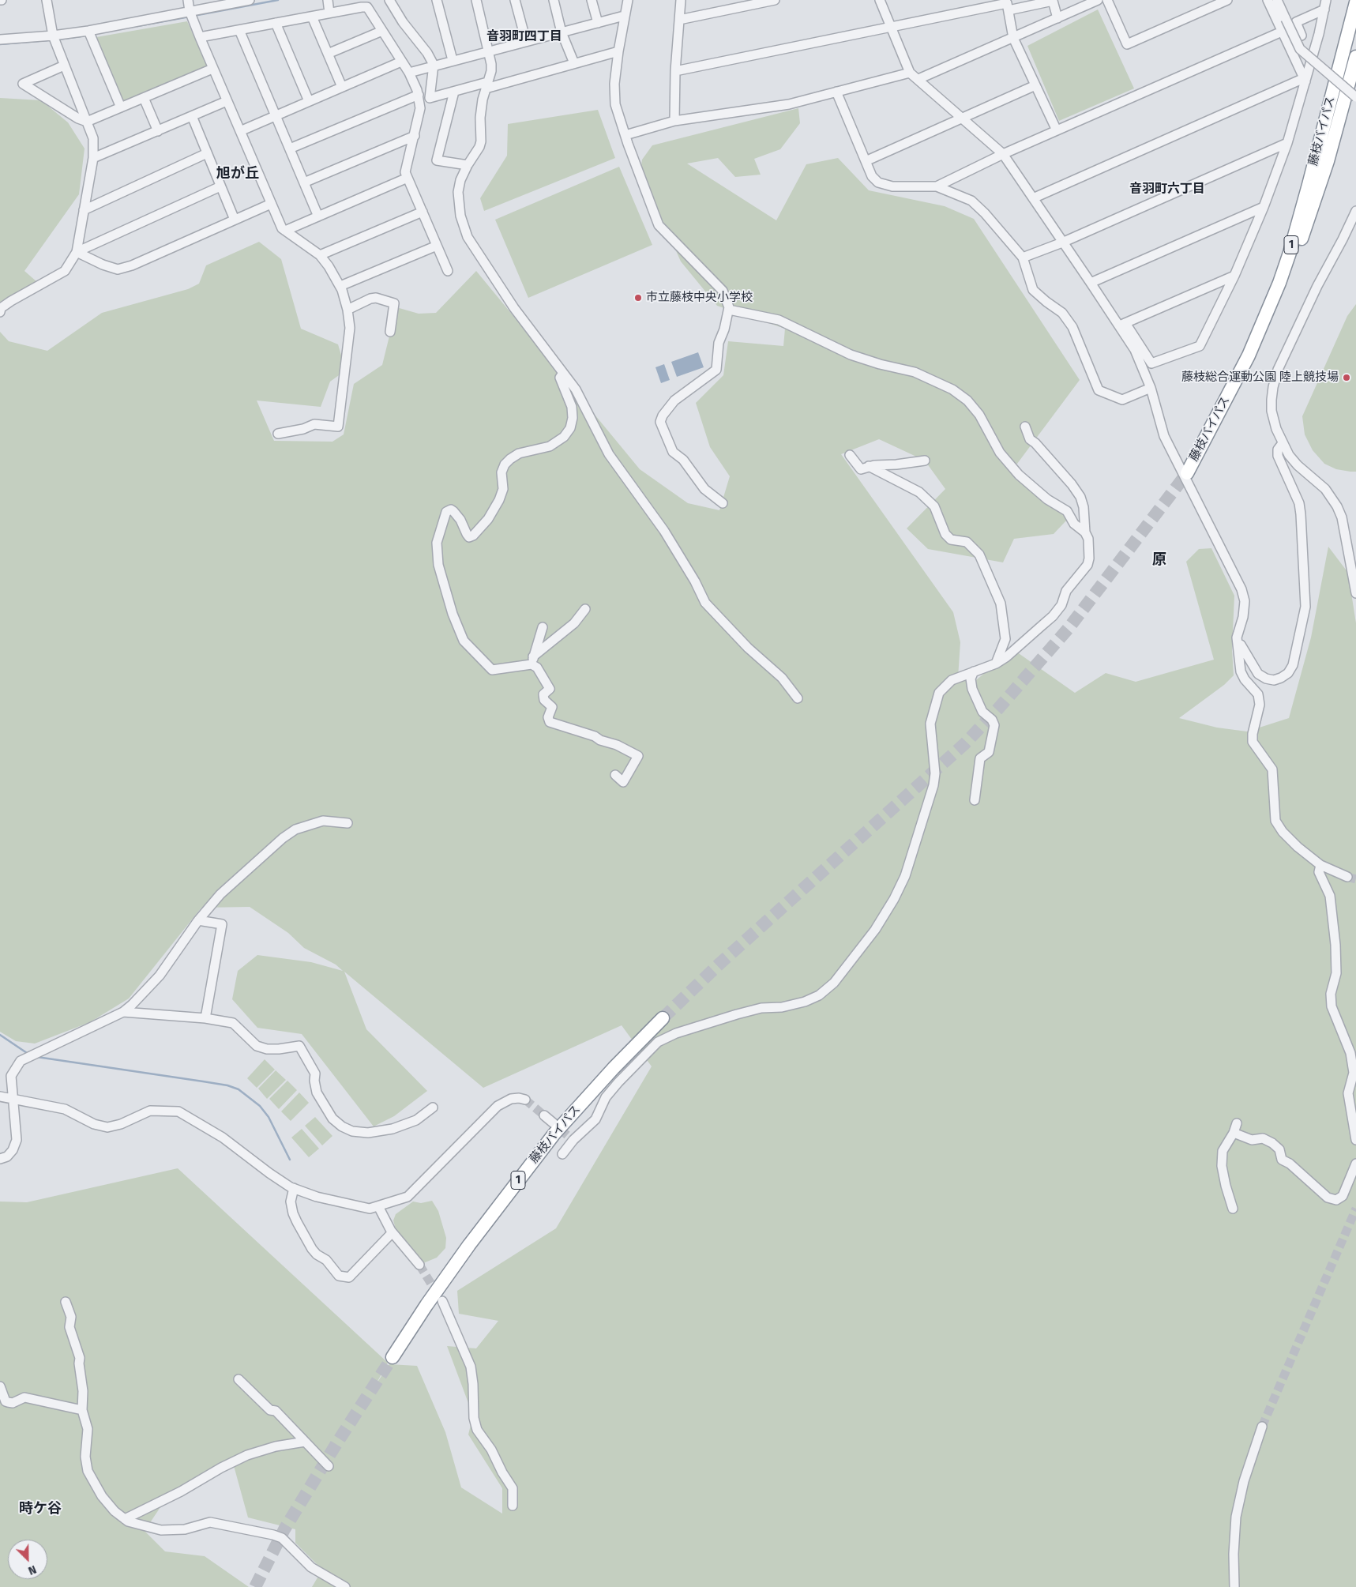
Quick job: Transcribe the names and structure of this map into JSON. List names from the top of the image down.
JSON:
{
  "streets": {
    "highway": ["藤枝バイパス", "1"]
  },
  "districts": [
    "音羽町四丁目",
    "旭が丘",
    "音羽町六丁目",
    "原",
    "時ケ谷"
  ],
  "places": ["市立藤枝中央小学校", "藤枝総合運動公園 陸上競技場"],
  "north": "bottom right"
}
